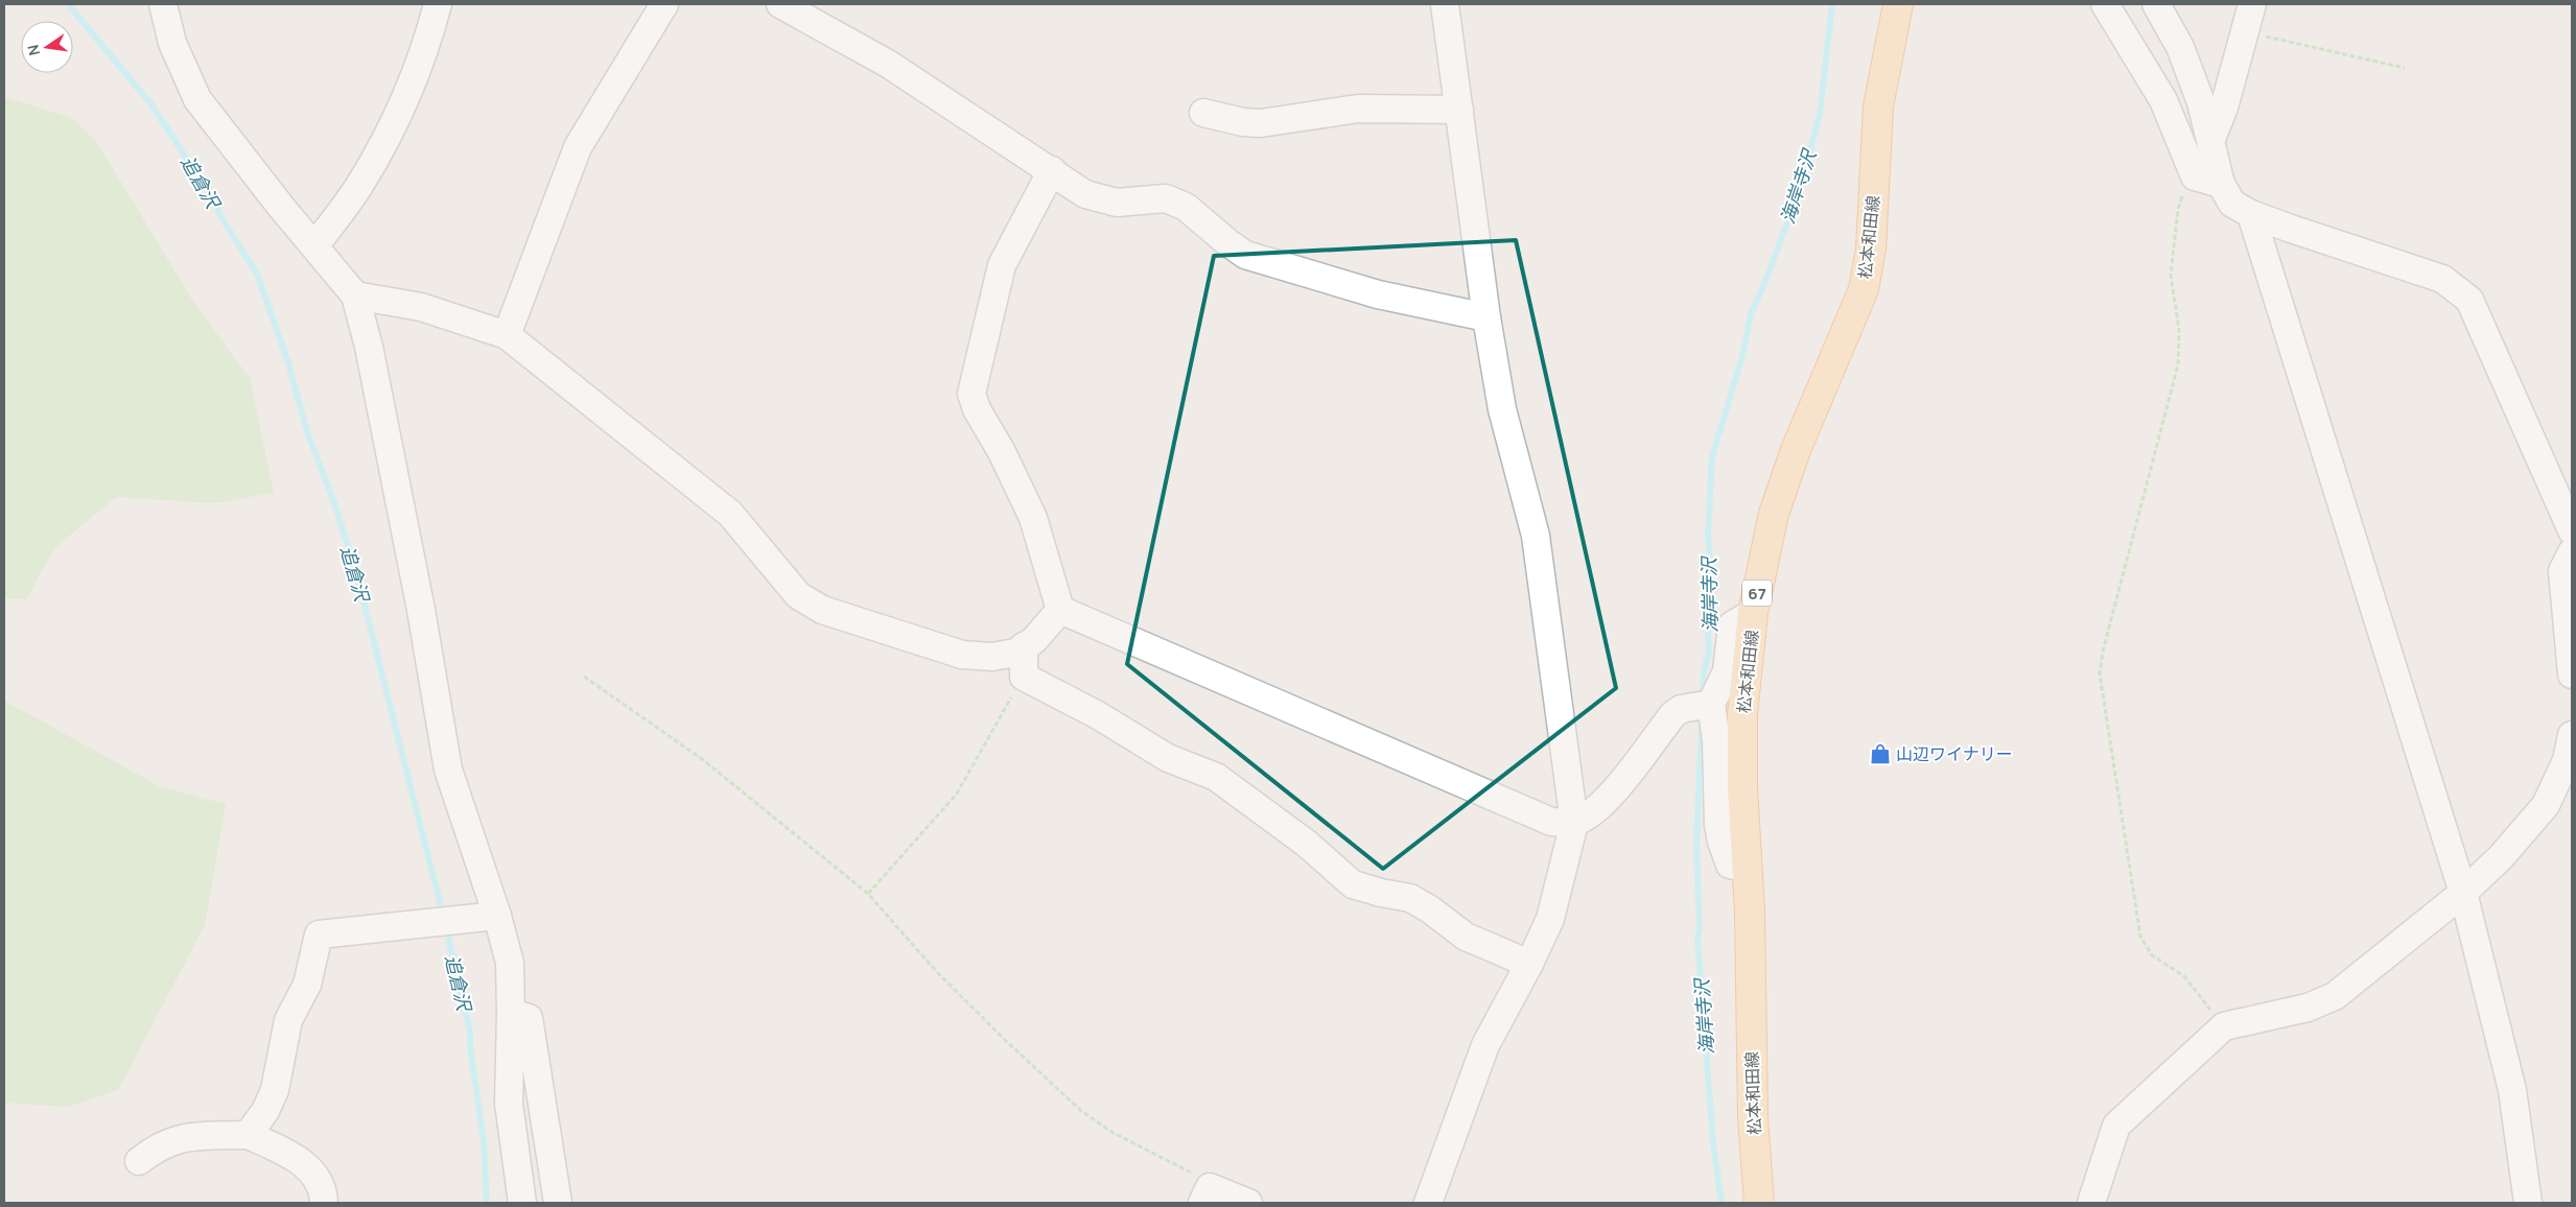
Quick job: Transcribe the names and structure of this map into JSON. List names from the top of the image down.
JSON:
{
  "streets": {
    "main road": ["松本和田線", "67"]
  },
  "water": ["追倉沢", "海岸寺沢"],
  "places": {
    "shop": ["山辺ワイナリー"]
  },
  "north": "left"
}
